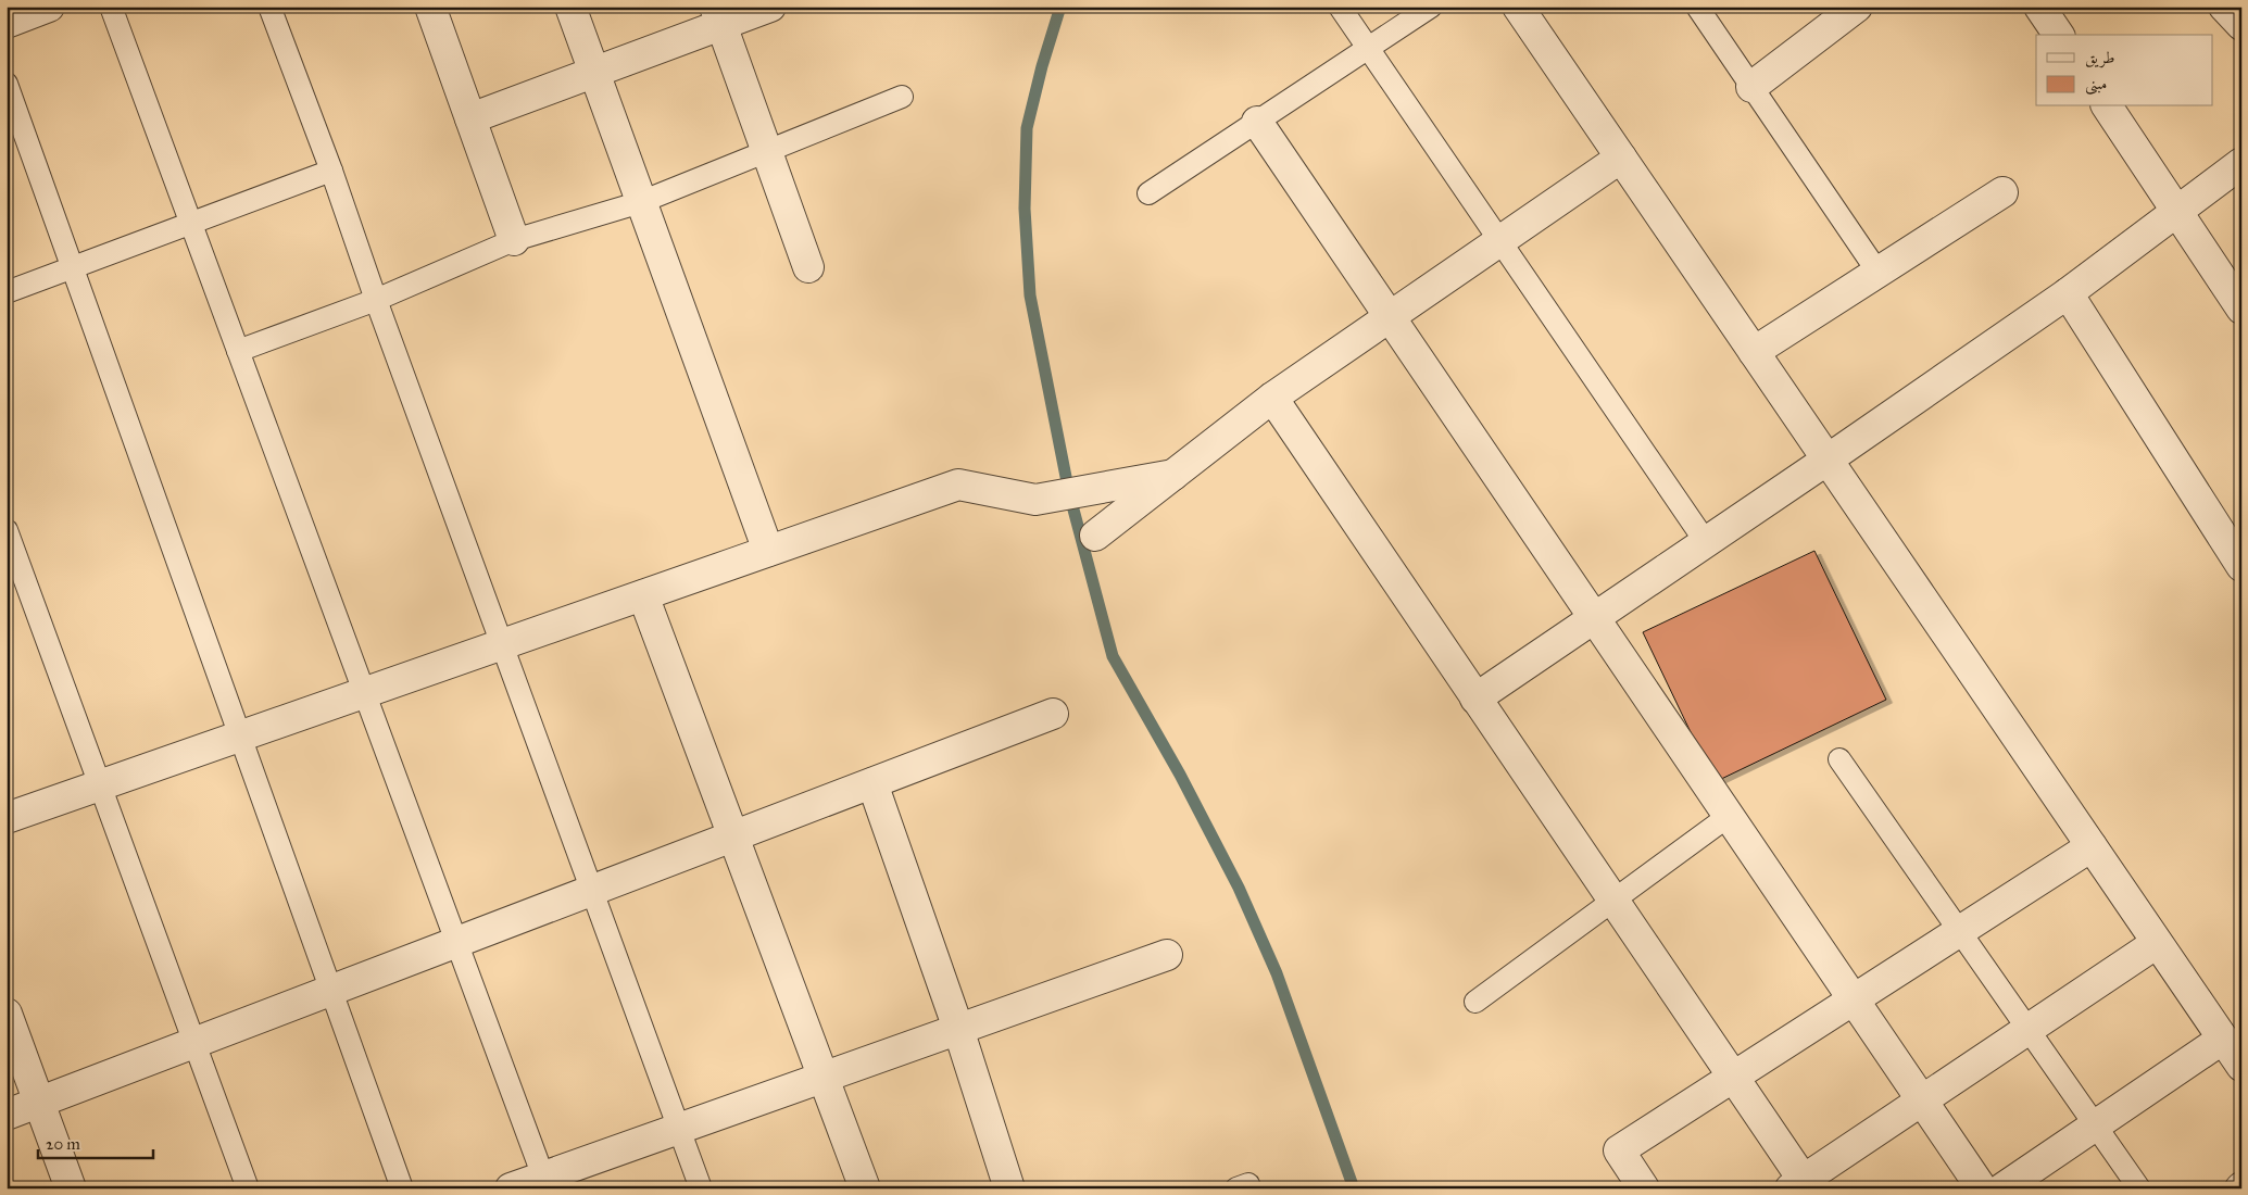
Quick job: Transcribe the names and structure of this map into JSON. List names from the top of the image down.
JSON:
{
  "legend": ["طريق", "مبنى"],
  "scale_bar": "20 m"
}
